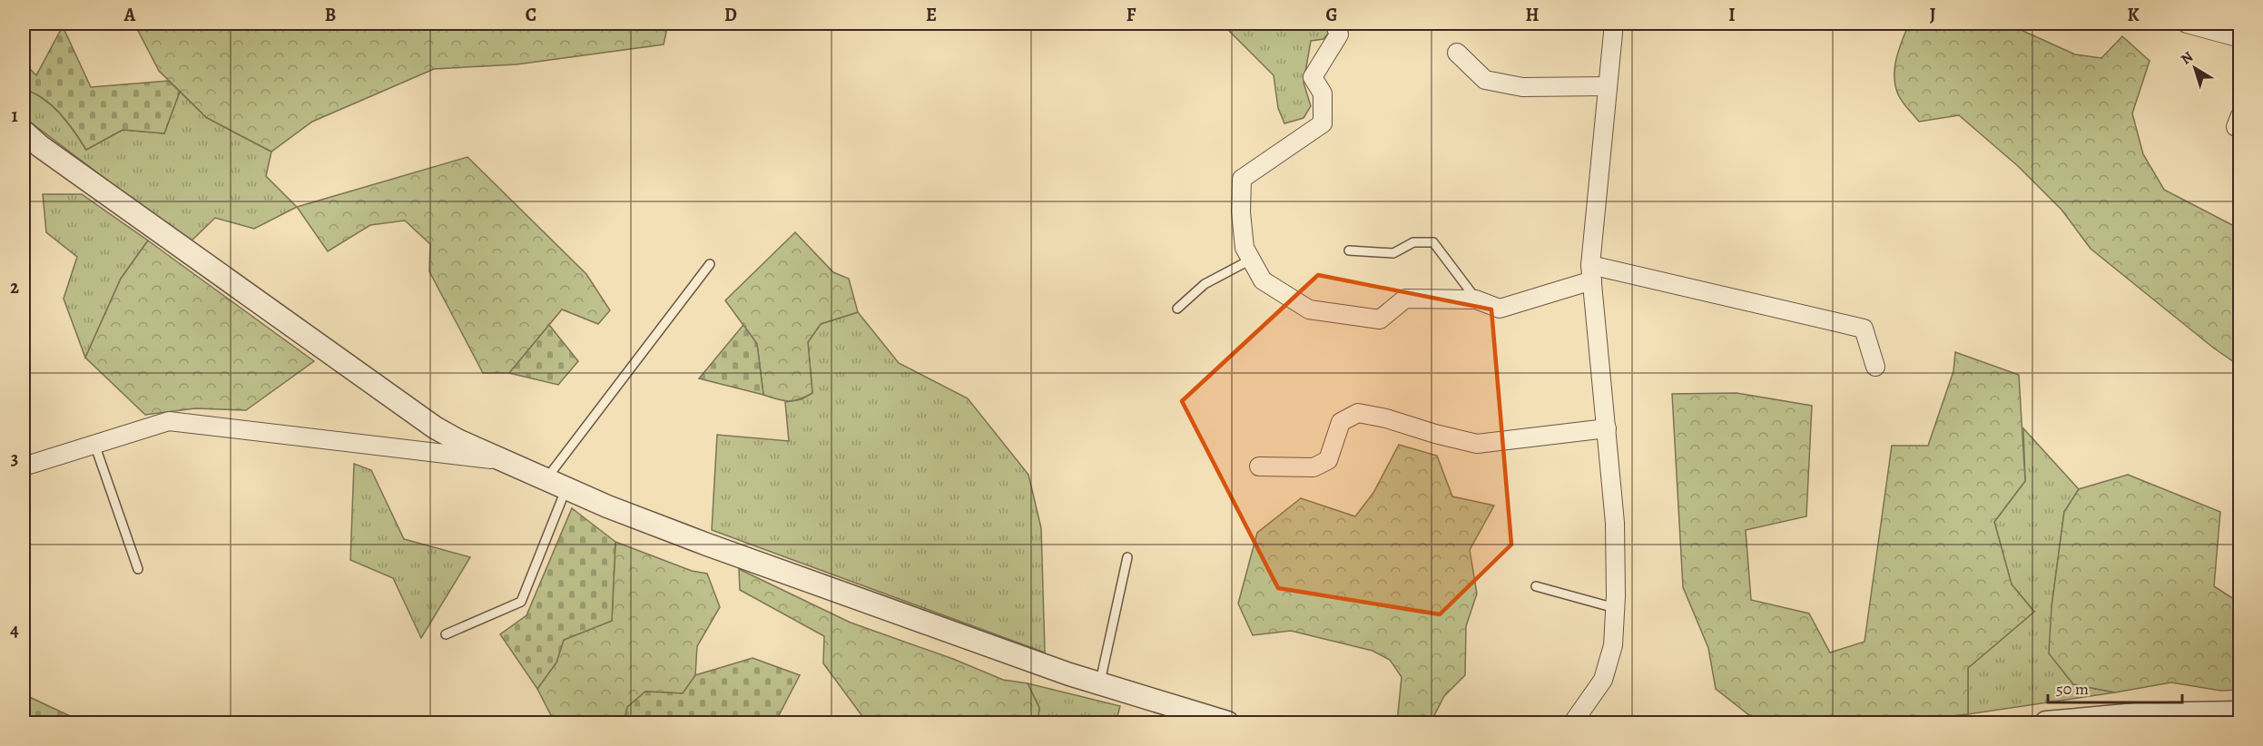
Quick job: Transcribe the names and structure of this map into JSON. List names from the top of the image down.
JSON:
{
  "scale_bar": "50 m",
  "north": "top left",
  "grid": {
    "columns": [
      "A",
      "B",
      "C",
      "D",
      "E",
      "F",
      "G",
      "H",
      "I",
      "J",
      "K"
    ],
    "rows": [
      "1",
      "2",
      "3",
      "4"
    ]
  }
}
